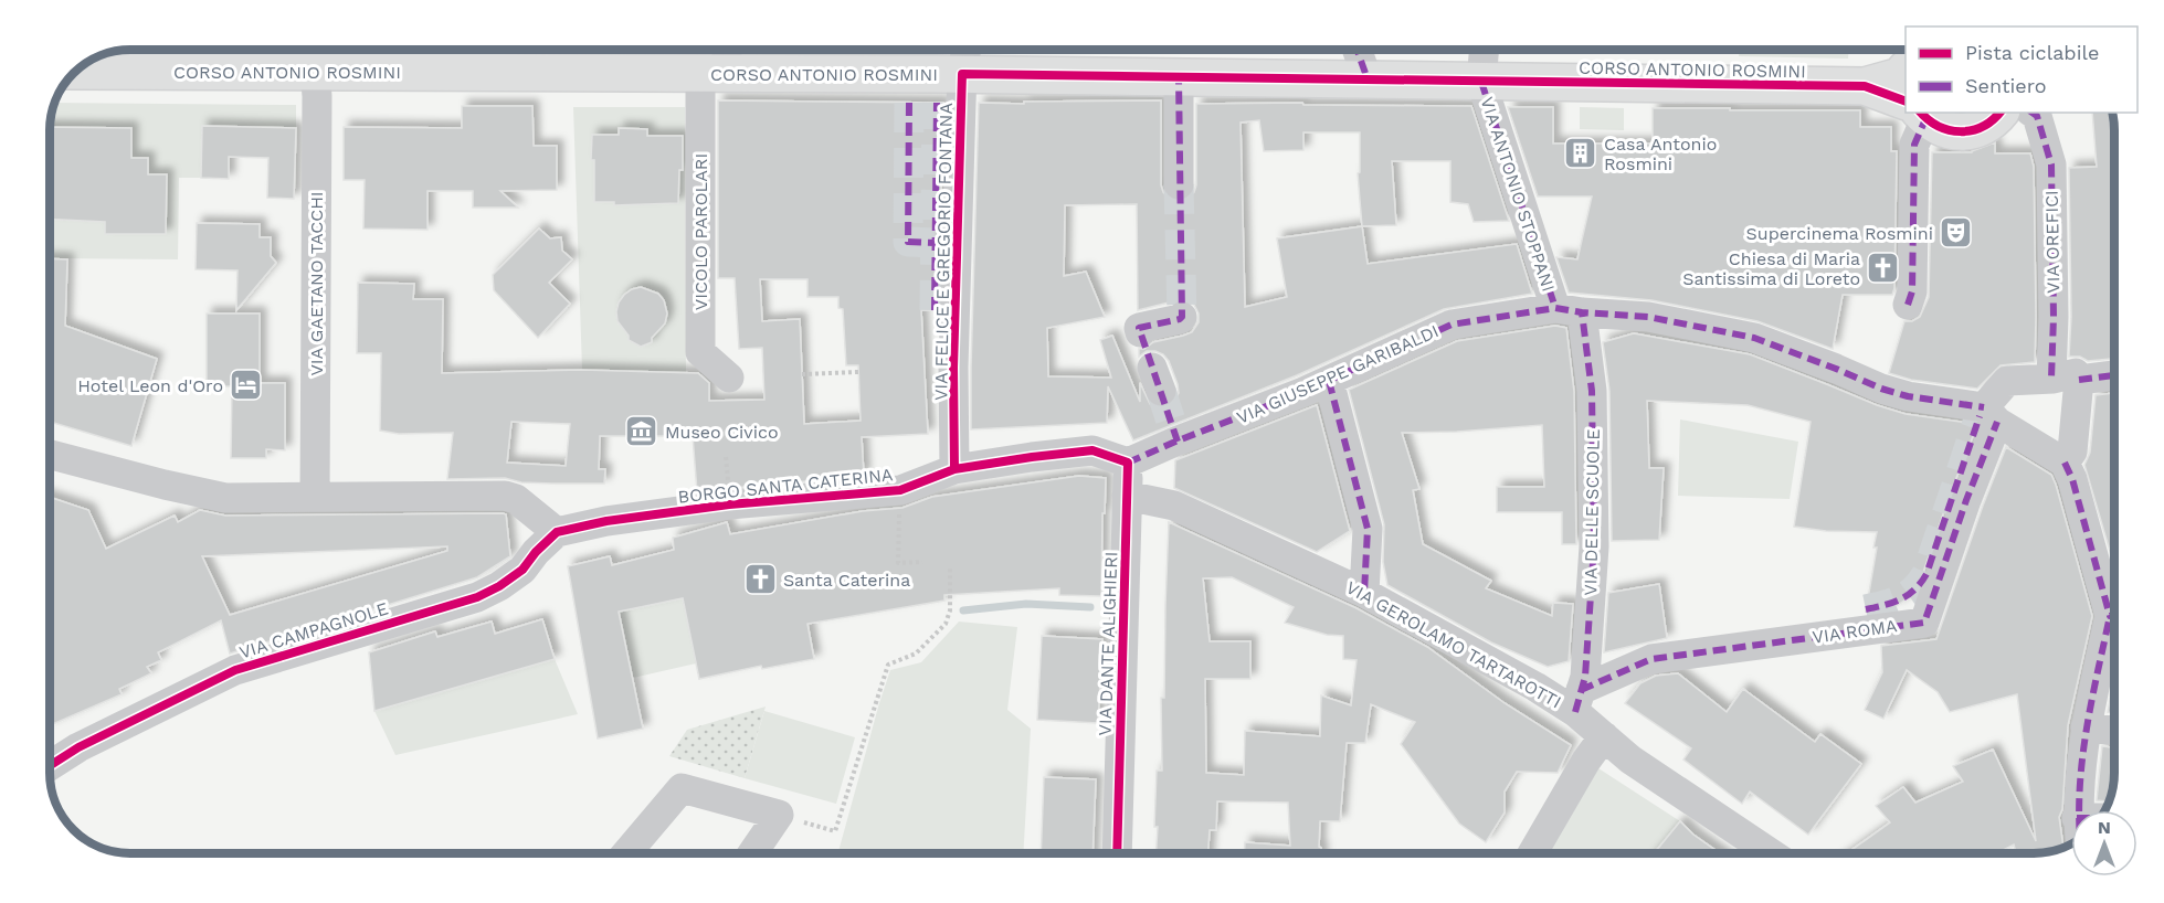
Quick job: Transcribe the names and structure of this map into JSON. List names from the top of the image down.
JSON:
{
  "streets": {
    "main road": ["CORSO ANTONIO ROSMINI"],
    "street": [
      "VIA ANTONIO STOPPANI",
      "VICOLO PAROLARI",
      "VIA OREFICI",
      "VIA FELICE E GREGORIO FONTANA",
      "VIA GAETANO TACCHI",
      "VIA GIUSEPPE GARIBALDI",
      "BORGO SANTA CATERINA",
      "VIA DELLE SCUOLE",
      "VIA CAMPAGNOLE",
      "VIA ROMA",
      "VIA DANTE ALIGHIERI",
      "VIA GEROLAMO TARTAROTTI"
    ]
  },
  "crossings": [
    ["CORSO ANTONIO ROSMINI", "VIA ANTONIO STOPPANI"],
    ["CORSO ANTONIO ROSMINI", "VICOLO PAROLARI"],
    ["CORSO ANTONIO ROSMINI", "VIA FELICE E GREGORIO FONTANA"],
    ["CORSO ANTONIO ROSMINI", "VIA GAETANO TACCHI"],
    ["VIA ANTONIO STOPPANI", "VIA GIUSEPPE GARIBALDI"],
    ["VIA ANTONIO STOPPANI", "VIA DELLE SCUOLE"],
    ["VIA FELICE E GREGORIO FONTANA", "BORGO SANTA CATERINA"],
    ["VIA GIUSEPPE GARIBALDI", "BORGO SANTA CATERINA"],
    ["VIA GIUSEPPE GARIBALDI", "VIA DELLE SCUOLE"],
    ["VIA GIUSEPPE GARIBALDI", "VIA ROMA"],
    ["VIA GIUSEPPE GARIBALDI", "VIA DANTE ALIGHIERI"],
    ["BORGO SANTA CATERINA", "VIA CAMPAGNOLE"],
    ["BORGO SANTA CATERINA", "VIA DANTE ALIGHIERI"],
    ["VIA DELLE SCUOLE", "VIA ROMA"],
    ["VIA DELLE SCUOLE", "VIA GEROLAMO TARTAROTTI"],
    ["VIA ROMA", "VIA GEROLAMO TARTAROTTI"],
    ["VIA DANTE ALIGHIERI", "VIA GEROLAMO TARTAROTTI"]
  ],
  "places": {
    "building": ["Casa Antonio Rosmini"],
    "theatre": ["Supercinema Rosmini"],
    "church": ["Chiesa di Maria Santissima di Loreto", "Santa Caterina"],
    "hotel": ["Hotel Leon d'Oro"],
    "museum": ["Museo Civico"]
  },
  "legend": ["Pista ciclabile", "Sentiero"],
  "north": "top"
}
